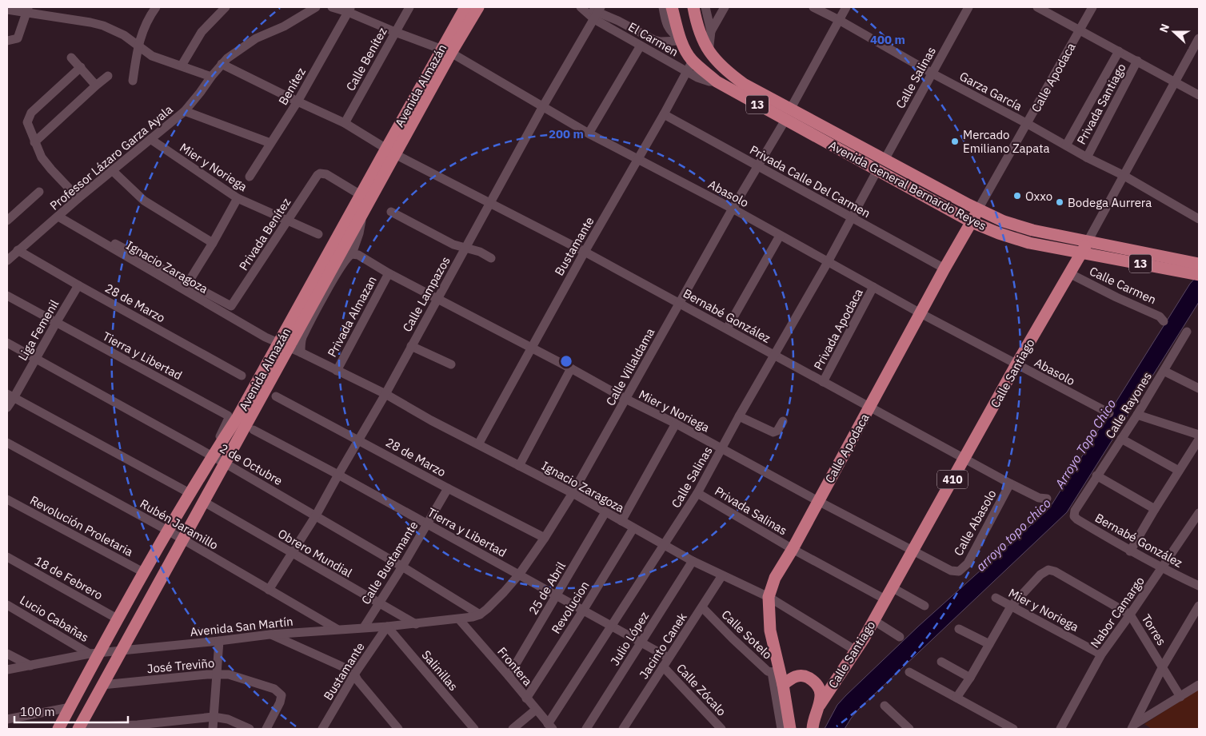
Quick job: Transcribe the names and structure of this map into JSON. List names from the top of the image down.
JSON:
{
  "streets": {
    "main road": [
      "Calle Apodaca",
      "Avenida Almazán",
      "13",
      "Avenida General Bernardo Reyes",
      "Calle Santiago",
      "410"
    ],
    "street": [
      "El Carmen",
      "Calle Benítez",
      "Calle Salinas",
      "Benítez",
      "Garza García",
      "Privada Santiago",
      "Professor Lázaro Garza Ayala",
      "Mier y Noriega",
      "Privada Calle Del Carmen",
      "Abasolo",
      "Privada Benítez",
      "Bustamante",
      "Ignacio Zaragoza",
      "Calle Carmen",
      "Calle Lampazos",
      "28 de Marzo",
      "Bernabé González",
      "Privada Almazan",
      "Privada Apodaca",
      "Liga Femenil",
      "Tierra y Libertad",
      "Calle Villaldama",
      "Calle Rayones",
      "2 de Octubre",
      "Privada Salinas",
      "Calle Abasolo",
      "Rubén Jaramillo",
      "Revolución Proletaria",
      "Obrero Mundial",
      "Calle Bustamante",
      "18 de Febrero",
      "25 de Abril",
      "Revolucion",
      "Nabor Camargo",
      "Lucio Cabañas",
      "Avenida San Martín",
      "Torres",
      "Calle Sotelo",
      "Julio López",
      "Jacinto Canek",
      "José Treviño",
      "Frontera",
      "Salinillas",
      "Calle Zócalo"
    ]
  },
  "crossings": [
    ["El Carmen", "Avenida General Bernardo Reyes"],
    ["El Carmen", "Bustamante"],
    ["El Carmen", "Calle Lampazos"],
    ["Calle Benítez", "Abasolo"],
    ["Calle Benítez", "Bernabé González"],
    ["Calle Salinas", "Garza García"],
    ["Calle Salinas", "Mier y Noriega"],
    ["Calle Salinas", "Privada Calle Del Carmen"],
    ["Calle Salinas", "Avenida General Bernardo Reyes"],
    ["Calle Salinas", "Abasolo"],
    ["Calle Salinas", "Ignacio Zaragoza"],
    ["Calle Salinas", "Bernabé González"],
    ["Calle Salinas", "Tierra y Libertad"],
    ["Calle Salinas", "Privada Salinas"],
    ["Calle Salinas", "Frontera"],
    ["Calle Apodaca", "Garza García"],
    ["Calle Apodaca", "Mier y Noriega"],
    ["Calle Apodaca", "Privada Calle Del Carmen"],
    ["Calle Apodaca", "Avenida General Bernardo Reyes"],
    ["Calle Apodaca", "Abasolo"],
    ["Calle Apodaca", "Ignacio Zaragoza"],
    ["Calle Apodaca", "Bernabé González"],
    ["Calle Apodaca", "Privada Salinas"],
    ["Calle Apodaca", "Calle Sotelo"],
    ["Avenida Almazán", "Abasolo"],
    ["Avenida Almazán", "Privada Benítez"],
    ["Avenida Almazán", "Bernabé González"],
    ["Avenida Almazán", "Tierra y Libertad"],
    ["Avenida Almazán", "2 de Octubre"],
    ["Avenida Almazán", "Rubén Jaramillo"],
    ["Avenida Almazán", "Revolución Proletaria"],
    ["Avenida Almazán", "Obrero Mundial"],
    ["Avenida Almazán", "18 de Febrero"],
    ["Avenida Almazán", "Lucio Cabañas"],
    ["Avenida Almazán", "Avenida San Martín"],
    ["Avenida Almazán", "José Treviño"],
    ["Benítez", "Abasolo"],
    ["Benítez", "Bernabé González"],
    ["Garza García", "Privada Santiago"],
    ["Garza García", "Calle Villaldama"],
    ["Garza García", "Calle Santiago"],
    ["Professor Lázaro Garza Ayala", "Mier y Noriega"],
    ["Professor Lázaro Garza Ayala", "Ignacio Zaragoza"],
    ["Professor Lázaro Garza Ayala", "28 de Marzo"],
    ["Professor Lázaro Garza Ayala", "Bernabé González"],
    ["Mier y Noriega", "Privada Benítez"],
    ["Mier y Noriega", "Bustamante"],
    ["Mier y Noriega", "Calle Lampazos"],
    ["Mier y Noriega", "Privada Almazan"],
    ["Mier y Noriega", "Calle Villaldama"],
    ["Mier y Noriega", "Calle Santiago"],
    ["Mier y Noriega", "Calle Abasolo"],
    ["Mier y Noriega", "Nabor Camargo"],
    ["Mier y Noriega", "Torres"],
    ["Privada Calle Del Carmen", "Bustamante"],
    ["Privada Calle Del Carmen", "Calle Villaldama"],
    ["Avenida General Bernardo Reyes", "Bustamante"],
    ["Avenida General Bernardo Reyes", "Calle Villaldama"],
    ["Avenida General Bernardo Reyes", "Calle Santiago"],
    ["Abasolo", "Bustamante"],
    ["Abasolo", "Calle Lampazos"],
    ["Abasolo", "Privada Apodaca"],
    ["Abasolo", "Calle Villaldama"],
    ["Abasolo", "Calle Santiago"],
    ["Bustamante", "Ignacio Zaragoza"],
    ["Bustamante", "Bernabé González"],
    ["Bustamante", "Avenida San Martín"],
    ["Bustamante", "Salinillas"],
    ["Ignacio Zaragoza", "Calle Lampazos"],
    ["Ignacio Zaragoza", "Privada Almazan"],
    ["Ignacio Zaragoza", "Calle Villaldama"],
    ["Ignacio Zaragoza", "Calle Santiago"],
    ["Ignacio Zaragoza", "25 de Abril"],
    ["Ignacio Zaragoza", "Revolucion"],
    ["Ignacio Zaragoza", "Julio López"],
    ["Ignacio Zaragoza", "Jacinto Canek"],
    ["Calle Carmen", "Calle Santiago"],
    ["Calle Lampazos", "28 de Marzo"],
    ["Calle Lampazos", "Bernabé González"],
    ["Calle Lampazos", "Tierra y Libertad"],
    ["Calle Lampazos", "2 de Octubre"],
    ["Calle Lampazos", "Rubén Jaramillo"],
    ["Calle Lampazos", "Obrero Mundial"],
    ["28 de Marzo", "Liga Femenil"],
    ["28 de Marzo", "Calle Villaldama"],
    ["28 de Marzo", "Calle Bustamante"],
    ["Bernabé González", "Privada Apodaca"],
    ["Bernabé González", "Calle Villaldama"],
    ["Bernabé González", "Calle Santiago"],
    ["Bernabé González", "Calle Rayones"],
    ["Bernabé González", "Calle Abasolo"],
    ["Bernabé González", "Nabor Camargo"],
    ["Liga Femenil", "Tierra y Libertad"],
    ["Liga Femenil", "2 de Octubre"],
    ["Tierra y Libertad", "Calle Villaldama"],
    ["Tierra y Libertad", "2 de Octubre"],
    ["Tierra y Libertad", "Calle Bustamante"],
    ["Tierra y Libertad", "25 de Abril"],
    ["Tierra y Libertad", "Revolucion"],
    ["Tierra y Libertad", "Julio López"],
    ["Tierra y Libertad", "Jacinto Canek"],
    ["Calle Villaldama", "2 de Octubre"],
    ["Calle Villaldama", "Avenida San Martín"],
    ["Calle Santiago", "410"],
    ["2 de Octubre", "Calle Bustamante"],
    ["2 de Octubre", "Avenida San Martín"],
    ["Rubén Jaramillo", "Avenida San Martín"],
    ["Obrero Mundial", "Calle Bustamante"],
    ["Obrero Mundial", "Avenida San Martín"],
    ["Calle Bustamante", "Avenida San Martín"],
    ["25 de Abril", "Frontera"],
    ["Revolucion", "Frontera"],
    ["Nabor Camargo", "Torres"],
    ["Lucio Cabañas", "Avenida San Martín"],
    ["Avenida San Martín", "Frontera"],
    ["Avenida San Martín", "Salinillas"],
    ["Calle Sotelo", "Jacinto Canek"],
    ["Jacinto Canek", "Calle Zócalo"]
  ],
  "water": ["Arroyo Topo Chico", "arroyo topo chico"],
  "places": ["Mercado Emiliano Zapata", "Oxxo", "Bodega Aurrera"],
  "scale_bar": "100 m",
  "north": "left",
  "rings": ["400 m", "200 m"]
}
